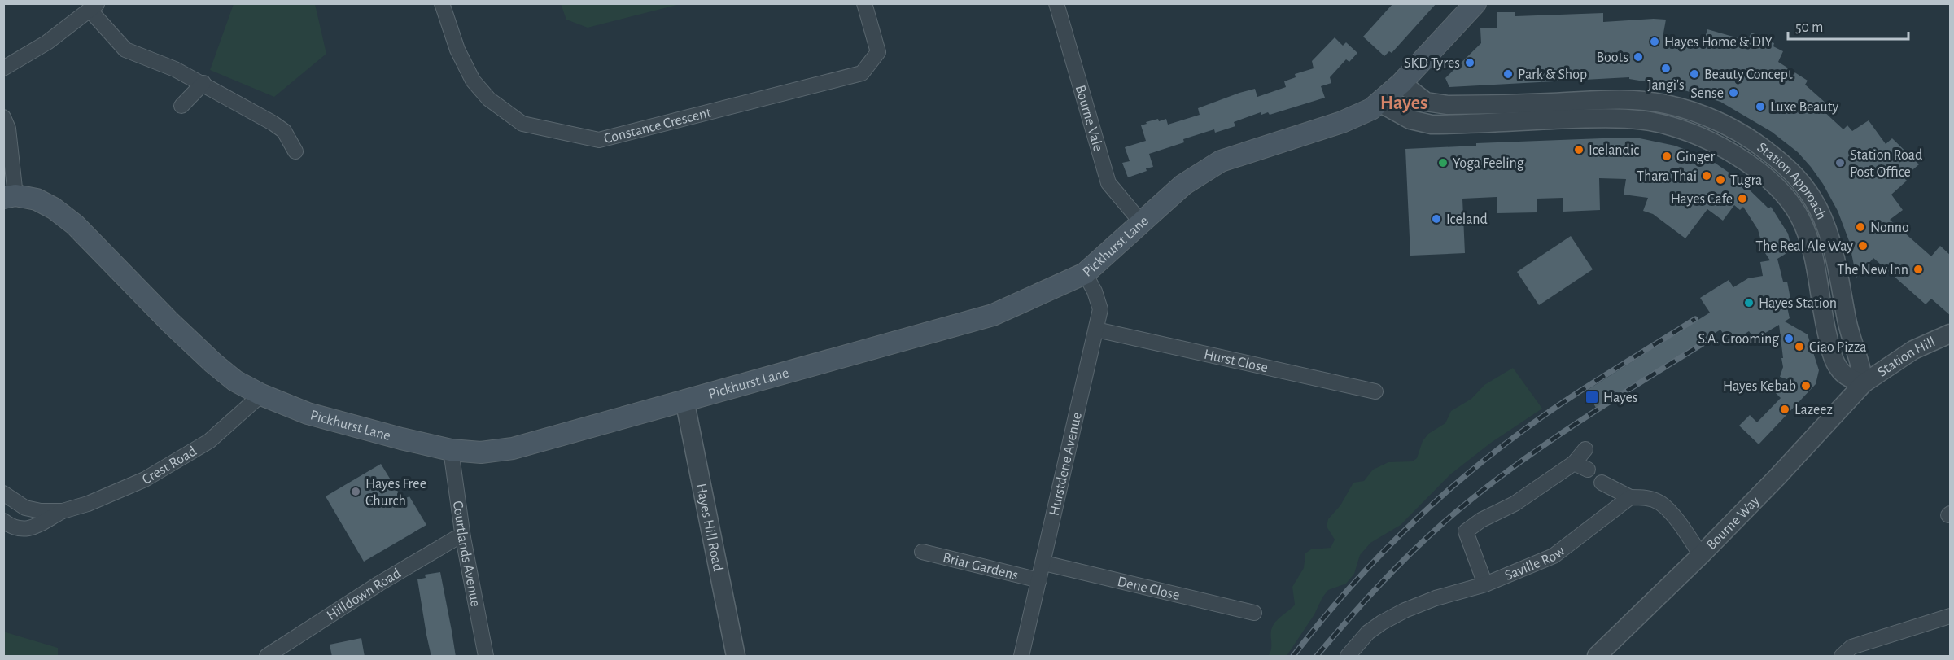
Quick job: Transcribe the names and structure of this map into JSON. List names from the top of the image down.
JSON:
{
  "streets": {
    "main road": ["Pickhurst Lane"],
    "street": [
      "Bourne Vale",
      "Constance Crescent",
      "Station Approach",
      "Station Hill",
      "Hurst Close",
      "Crest Road",
      "Hurstdene Avenue",
      "Bourne Way",
      "Hayes Hill Road",
      "Courtlands Avenue",
      "Saville Row",
      "Briar Gardens",
      "Dene Close",
      "Hilldown Road"
    ]
  },
  "crossings": [
    ["Bourne Vale", "Pickhurst Lane"],
    ["Station Approach", "Pickhurst Lane"],
    ["Station Approach", "Station Hill"],
    ["Station Approach", "Bourne Way"],
    ["Pickhurst Lane", "Crest Road"],
    ["Pickhurst Lane", "Hurstdene Avenue"],
    ["Pickhurst Lane", "Hayes Hill Road"],
    ["Pickhurst Lane", "Courtlands Avenue"],
    ["Station Hill", "Bourne Way"],
    ["Hurst Close", "Hurstdene Avenue"],
    ["Hurstdene Avenue", "Briar Gardens"],
    ["Hurstdene Avenue", "Dene Close"],
    ["Courtlands Avenue", "Hilldown Road"]
  ],
  "districts": ["Hayes"],
  "places": {
    "other": [
      "Hayes Home & DIY",
      "Boots",
      "SKD Tyres",
      "Jangi's",
      "Park & Shop",
      "Beauty Concept",
      "Sense",
      "Luxe Beauty",
      "Icelandic",
      "Ginger",
      "Yoga Feeling",
      "Station Road Post Office",
      "Thara Thai",
      "Tugra",
      "Hayes Cafe",
      "Iceland",
      "Nonno",
      "The Real Ale Way",
      "The New Inn",
      "Hayes Station",
      "S.A. Grooming",
      "Ciao Pizza",
      "Hayes Kebab",
      "Lazeez",
      "Hayes Free Church"
    ],
    "transit": ["Hayes"]
  },
  "scale_bar": "50 m"
}
